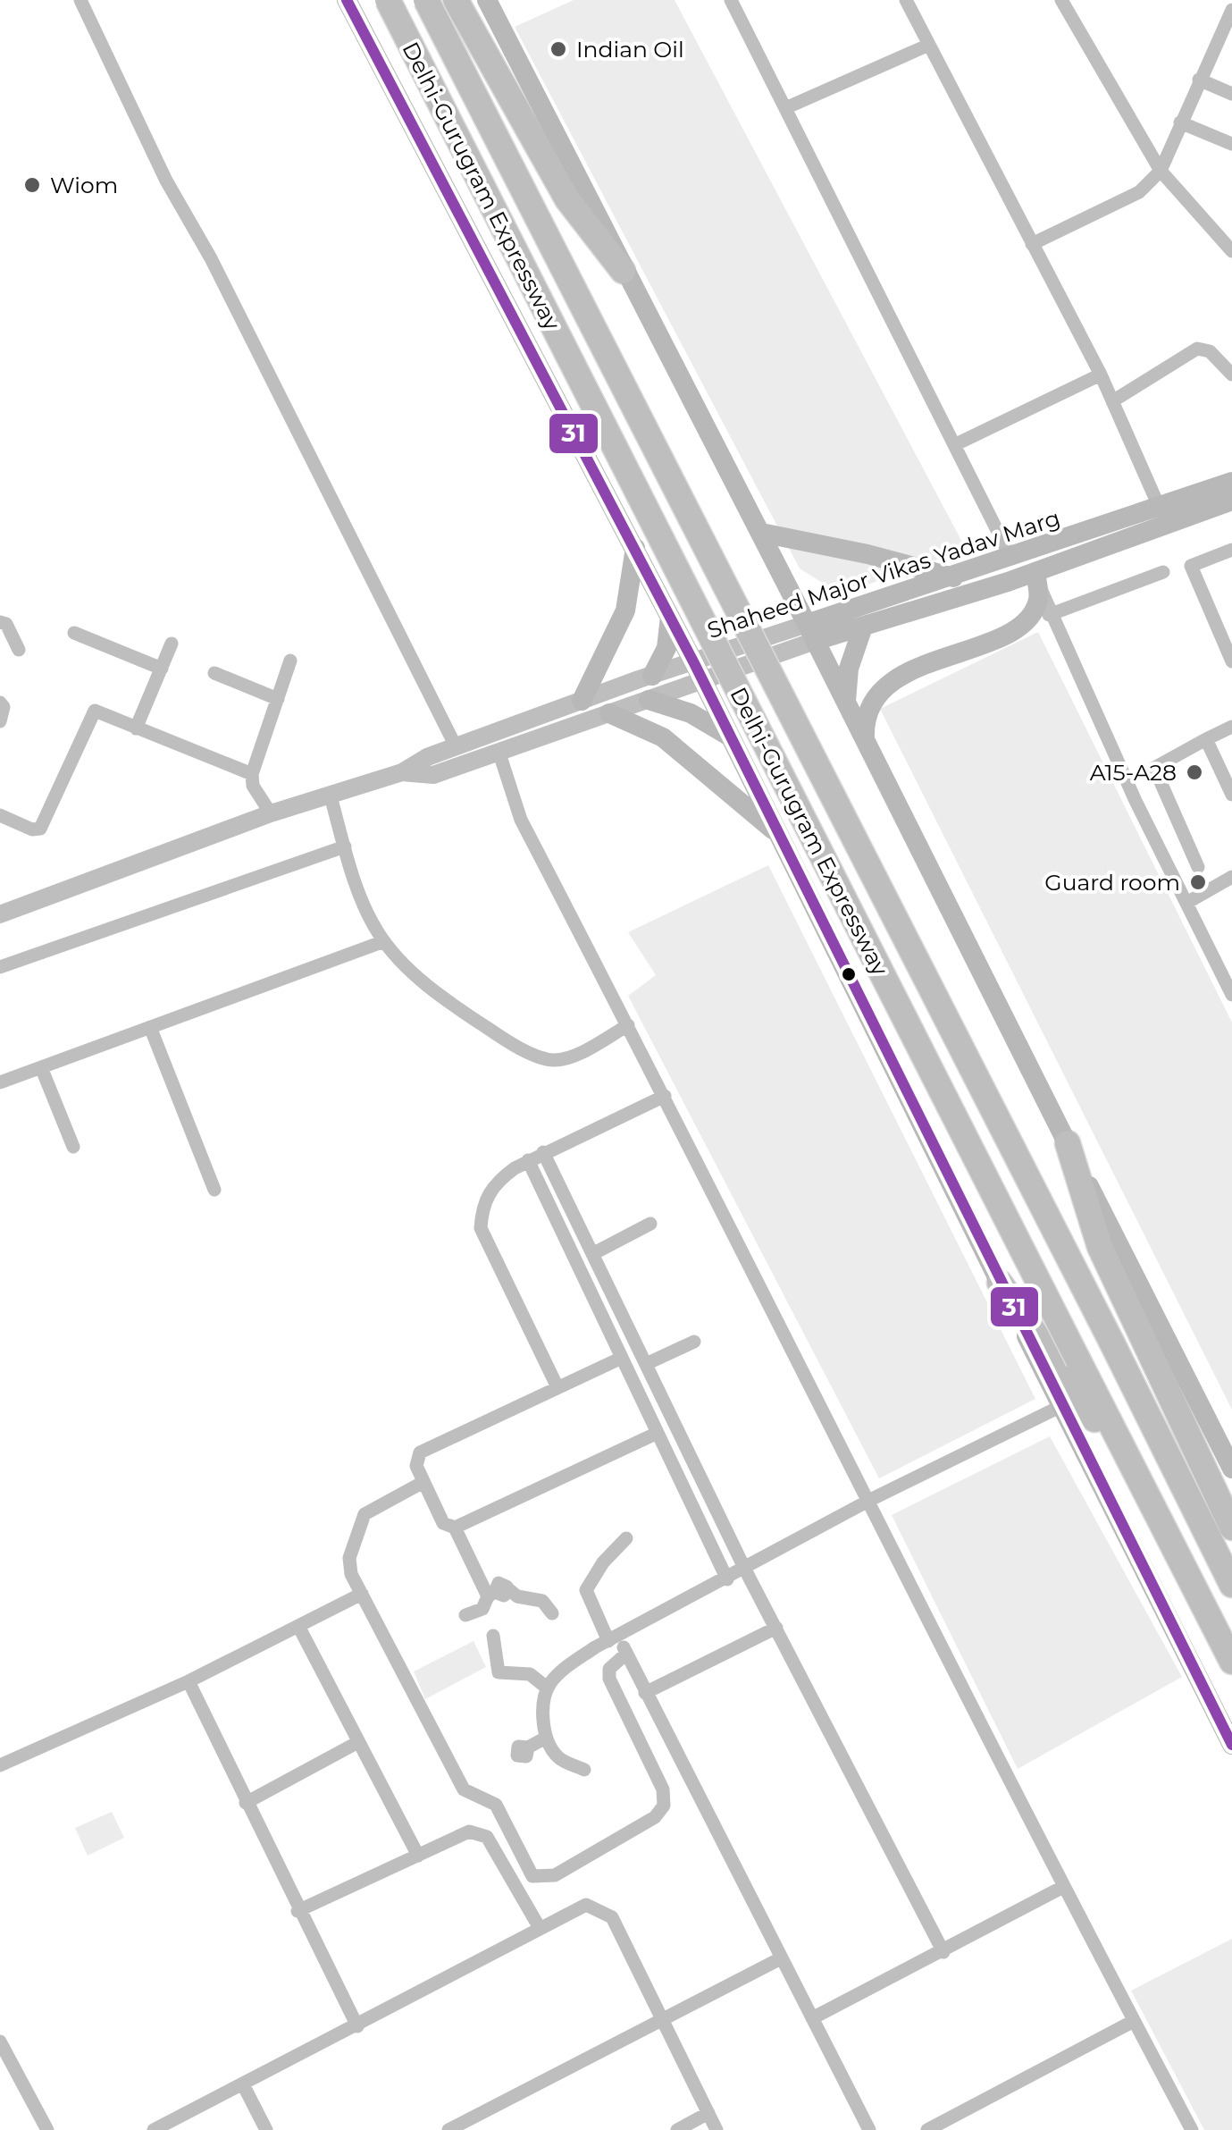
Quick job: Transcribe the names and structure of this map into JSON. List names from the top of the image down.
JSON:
{
  "streets": {
    "highway": ["Delhi-Gurugram Expressway"],
    "main road": ["Shaheed Major Vikas Yadav Marg"]
  },
  "places": [
    "Indian Oil",
    "Wiom",
    "A15-A28",
    "Guard room"
  ],
  "lines": ["transit line 31"]
}
